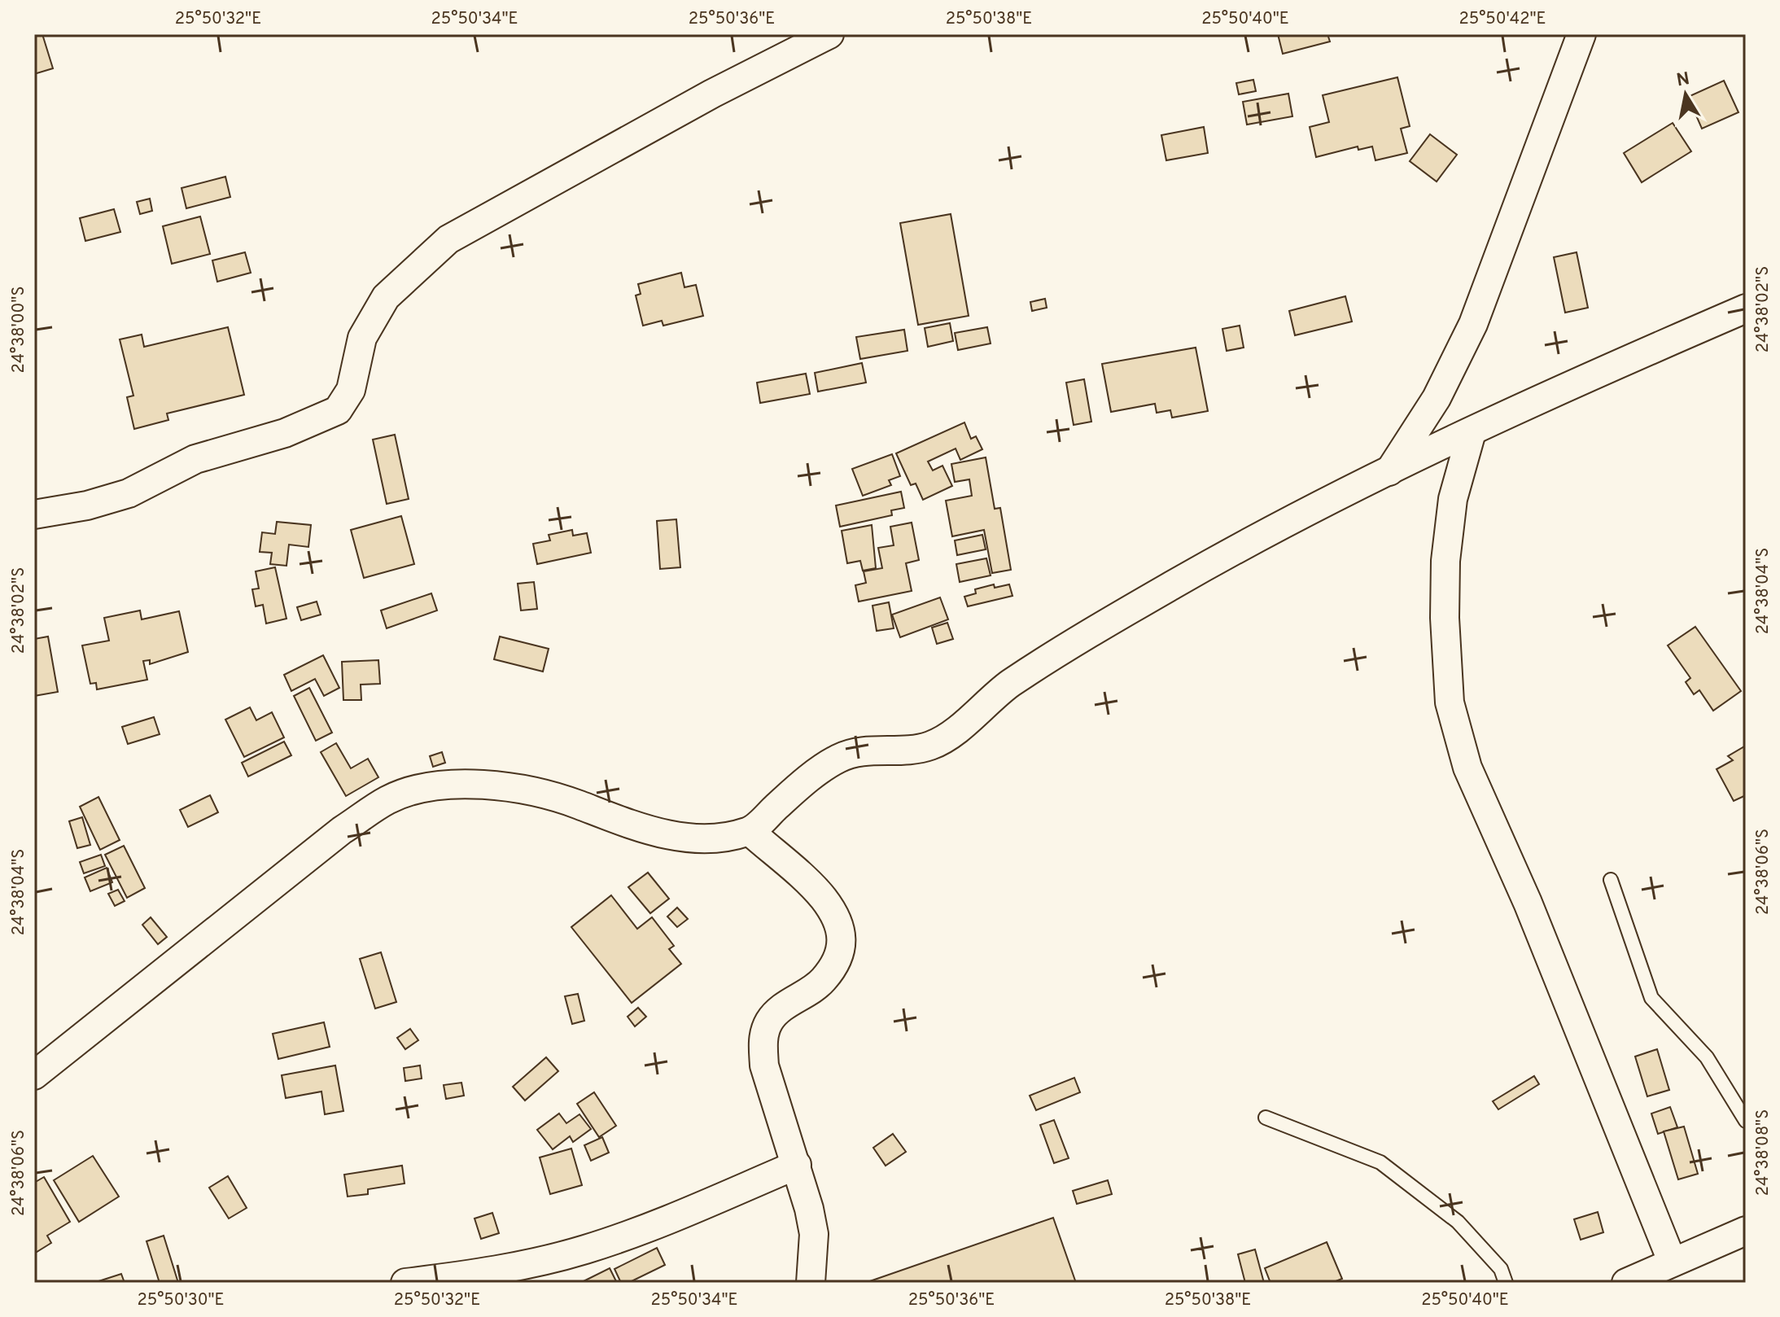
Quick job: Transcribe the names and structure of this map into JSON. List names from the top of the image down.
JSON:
{
  "north": "top",
  "coordinates": [
    "25°50'32\"E",
    "25°50'34\"E",
    "25°50'36\"E",
    "25°50'38\"E",
    "25°50'40\"E",
    "25°50'42\"E",
    "24°38'02\"S",
    "24°38'00\"S",
    "24°38'04\"S",
    "24°38'06\"S",
    "24°38'08\"S",
    "25°50'30\"E"
  ]
}
